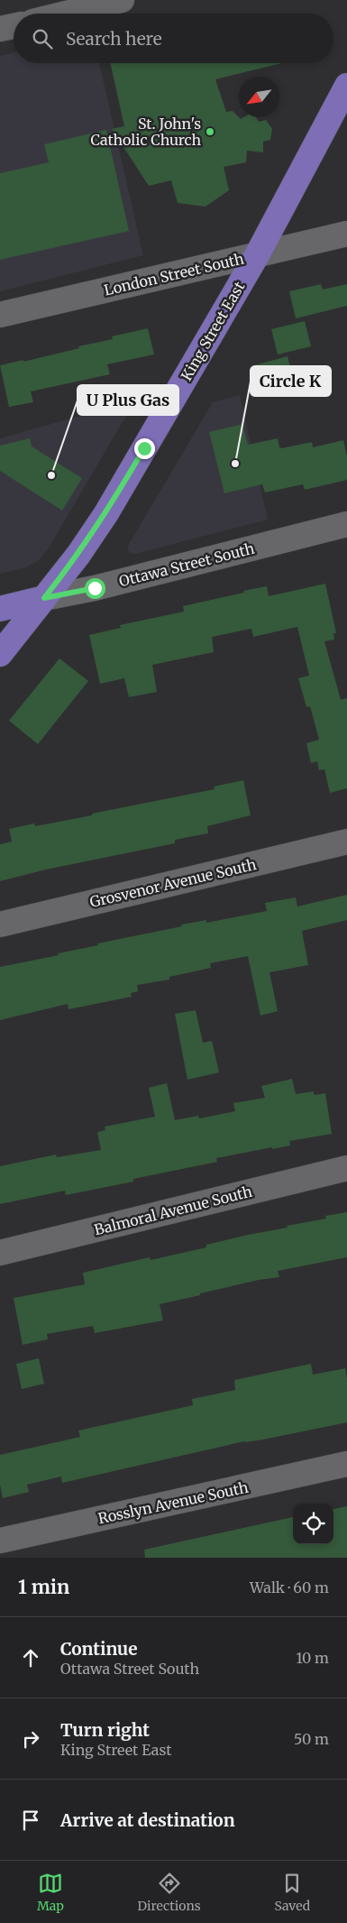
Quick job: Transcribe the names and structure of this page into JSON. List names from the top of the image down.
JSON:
{
  "streets": {
    "main road": ["King Street East", "Ottawa Street South"],
    "street": [
      "London Street South",
      "Grosvenor Avenue South",
      "Balmoral Avenue South",
      "Rosslyn Avenue South"
    ]
  },
  "crossings": [
    ["London Street South", "King Street East"],
    ["King Street East", "Ottawa Street South"]
  ],
  "places": ["St. John's Catholic Church", "Circle K", "U Plus Gas"],
  "north": "bottom left",
  "page": {
    "search": "Search here",
    "heading": ["1 min", "Walk · 60 m"],
    "list": [
      ["Continue", "Ottawa Street South", "10 m"],
      ["Turn right", "King Street East", "50 m"],
      "Arrive at destination"
    ],
    "nav": ["Map", "Directions", "Saved"]
  }
}
